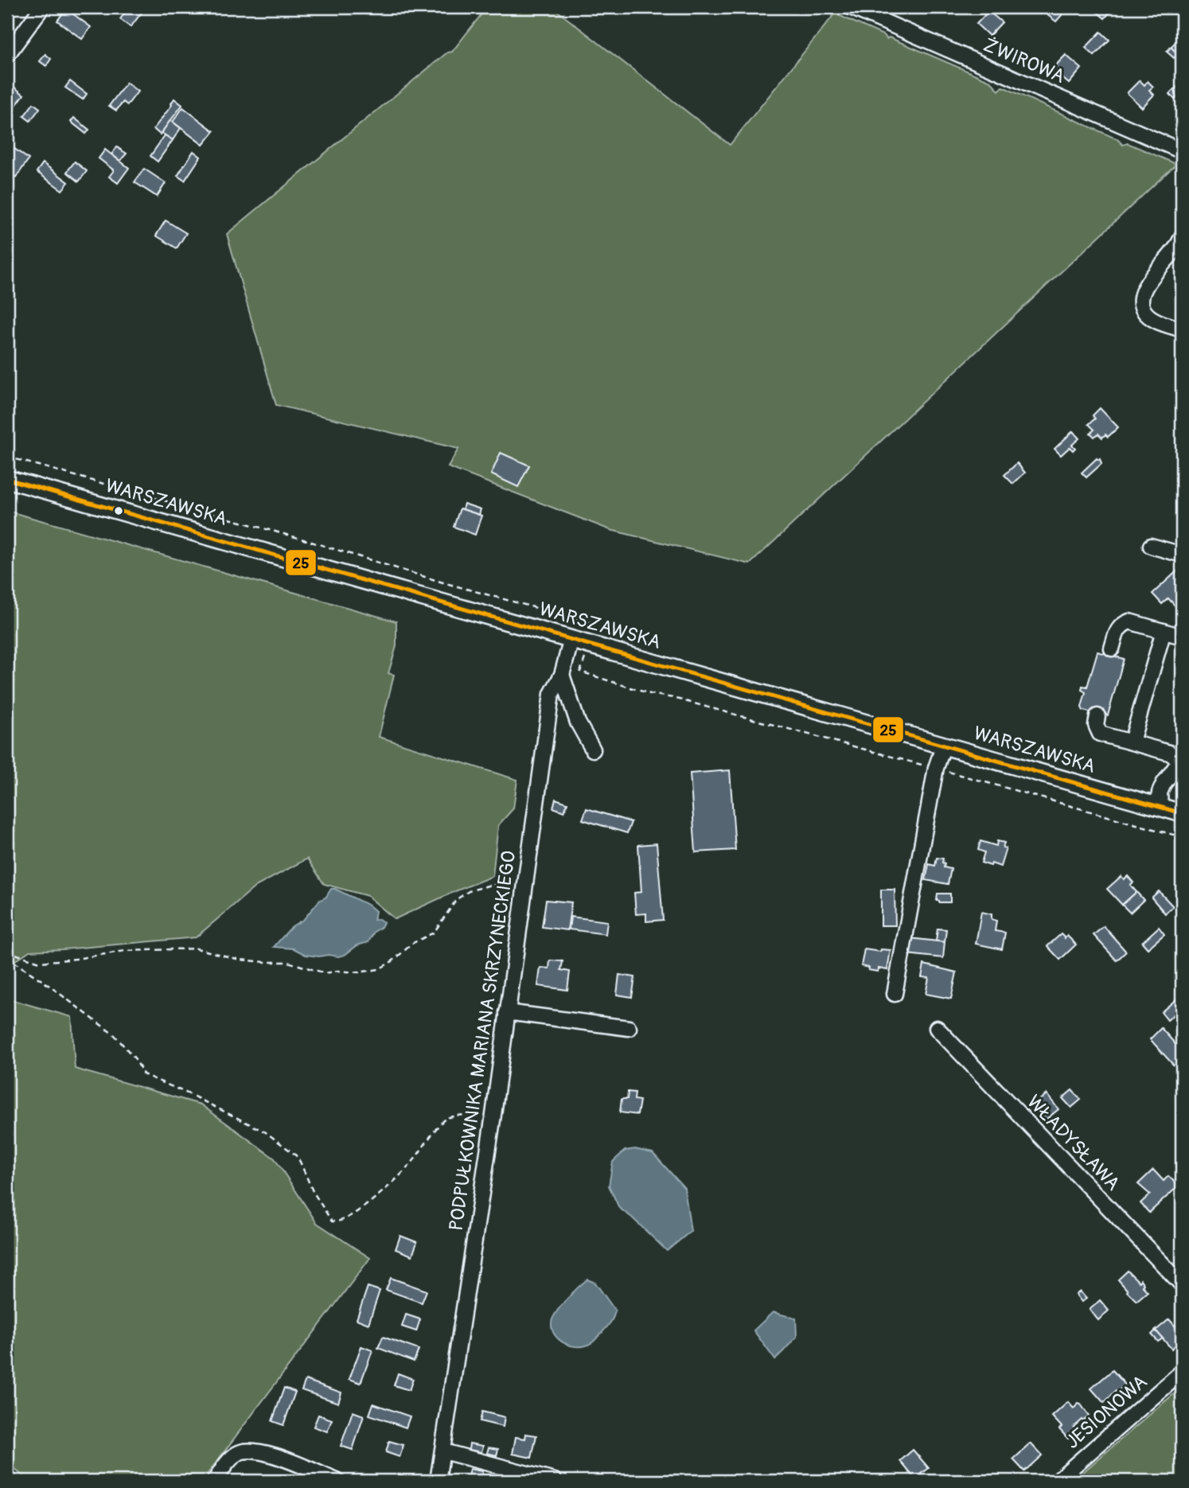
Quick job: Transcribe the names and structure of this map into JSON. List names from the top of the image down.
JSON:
{
  "streets": {
    "main road": ["WARSZAWSKA"],
    "street": [
      "ŻWIROWA",
      "PODPUŁKOWNIKA MARIANA SKRZYNECKIEGO",
      "WŁADYSŁAWA",
      "JESIONOWA"
    ]
  },
  "crossings": [
    ["WARSZAWSKA", "PODPUŁKOWNIKA MARIANA SKRZYNECKIEGO"]
  ],
  "lines": ["transit line 25"]
}
